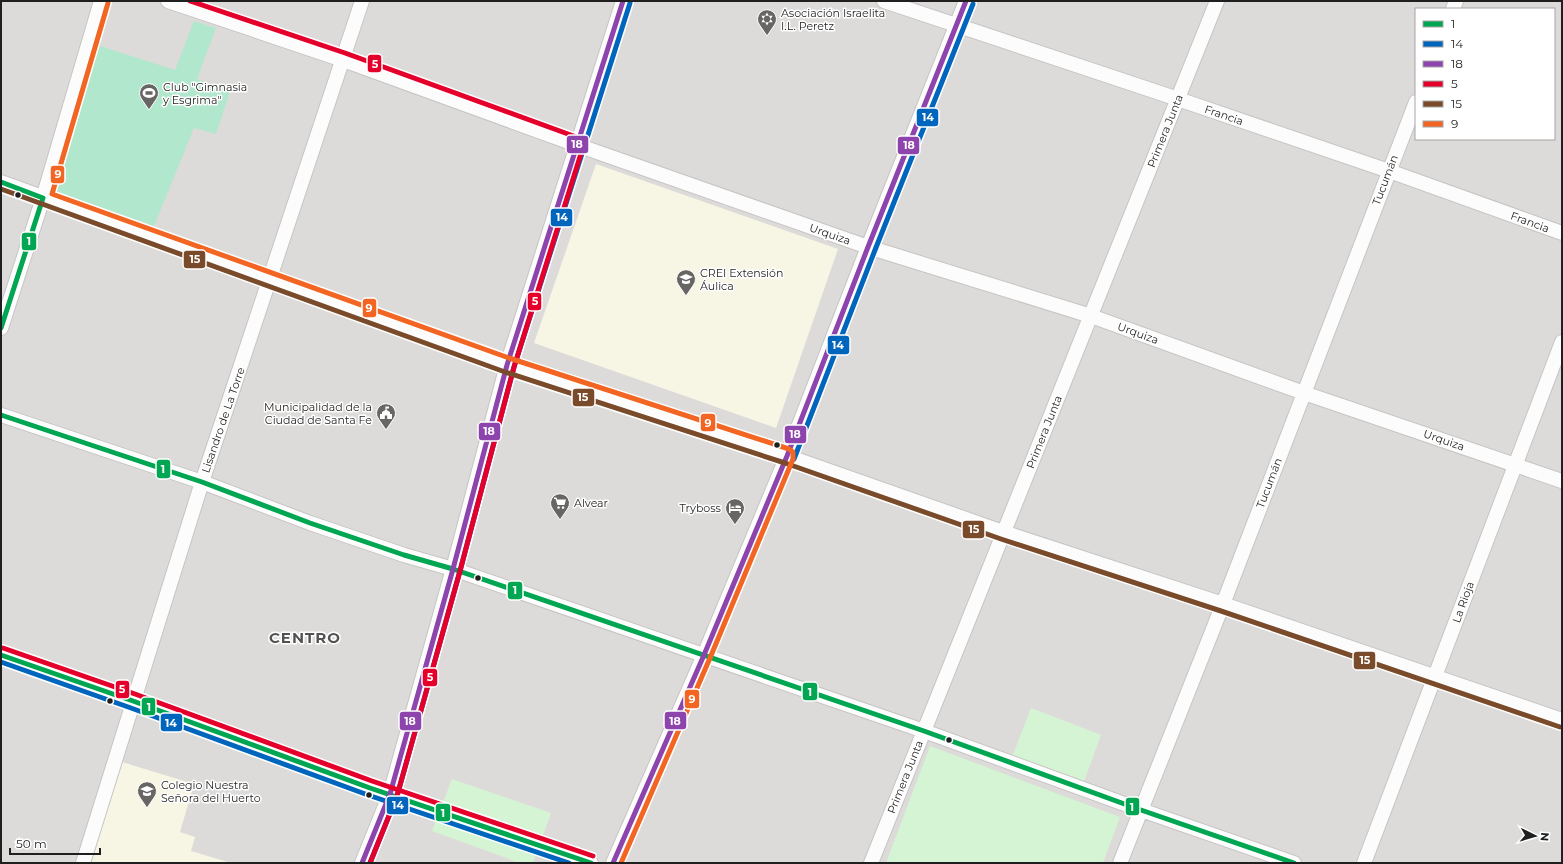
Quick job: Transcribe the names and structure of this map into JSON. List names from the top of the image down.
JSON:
{
  "streets": {
    "street": [
      "Francia",
      "Primera Junta",
      "Tucumán",
      "Urquiza",
      "Lisandro de La Torre",
      "La Rioja"
    ]
  },
  "crossings": [
    ["Francia", "Primera Junta"],
    ["Francia", "Tucumán"],
    ["Primera Junta", "Urquiza"],
    ["Tucumán", "Urquiza"],
    ["Urquiza", "Lisandro de La Torre"],
    ["Urquiza", "La Rioja"]
  ],
  "districts": ["CENTRO"],
  "places": {
    "synagogue": ["Asociación Israelita I.L. Peretz"],
    "sports": ["Club \"Gimnasia y Esgrima\""],
    "school or university": ["CREI Extensión Áulica", "Colegio Nuestra Señora del Huerto"],
    "public building": ["Municipalidad de la Ciudad de Santa Fe"],
    "supermarket": ["Alvear"],
    "hotel": ["Tryboss"]
  },
  "lines": [
    "transit line 18",
    "transit line 5",
    "transit line 14",
    "transit line 9",
    "transit line 1",
    "transit line 15"
  ],
  "legend": [
    "1",
    "14",
    "18",
    "5",
    "15",
    "9"
  ],
  "scale_bar": "50 m",
  "north": "right"
}
